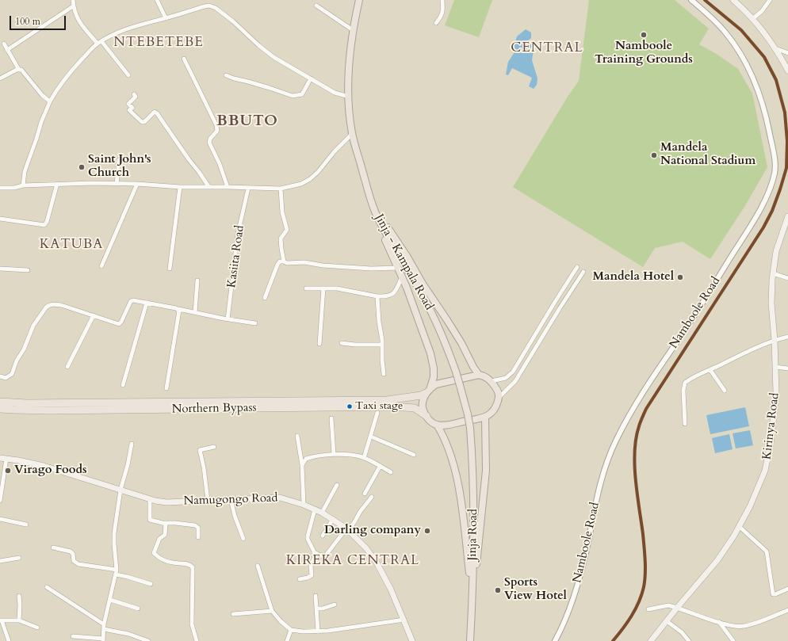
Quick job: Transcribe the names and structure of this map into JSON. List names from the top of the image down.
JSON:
{
  "streets": {
    "highway": ["Jinja - Kampala Road", "Northern Bypass", "Jinja Road"],
    "main road": ["Kirinya Road", "Namugongo Road"],
    "street": ["Kasiita Road", "Namboole Road"]
  },
  "crossings": [
    ["Jinja - Kampala Road", "Jinja Road"]
  ],
  "districts": [
    "NTEBETEBE",
    "CENTRAL",
    "BBUTO",
    "KATUBA",
    "KIREKA CENTRAL"
  ],
  "places": [
    "Namboole Training Grounds",
    "Mandela National Stadium",
    "Saint John's Church",
    "Mandela Hotel",
    "Taxi stage",
    "Virago Foods",
    "Darling company",
    "Sports View Hotel"
  ],
  "scale_bar": "100 m"
}
